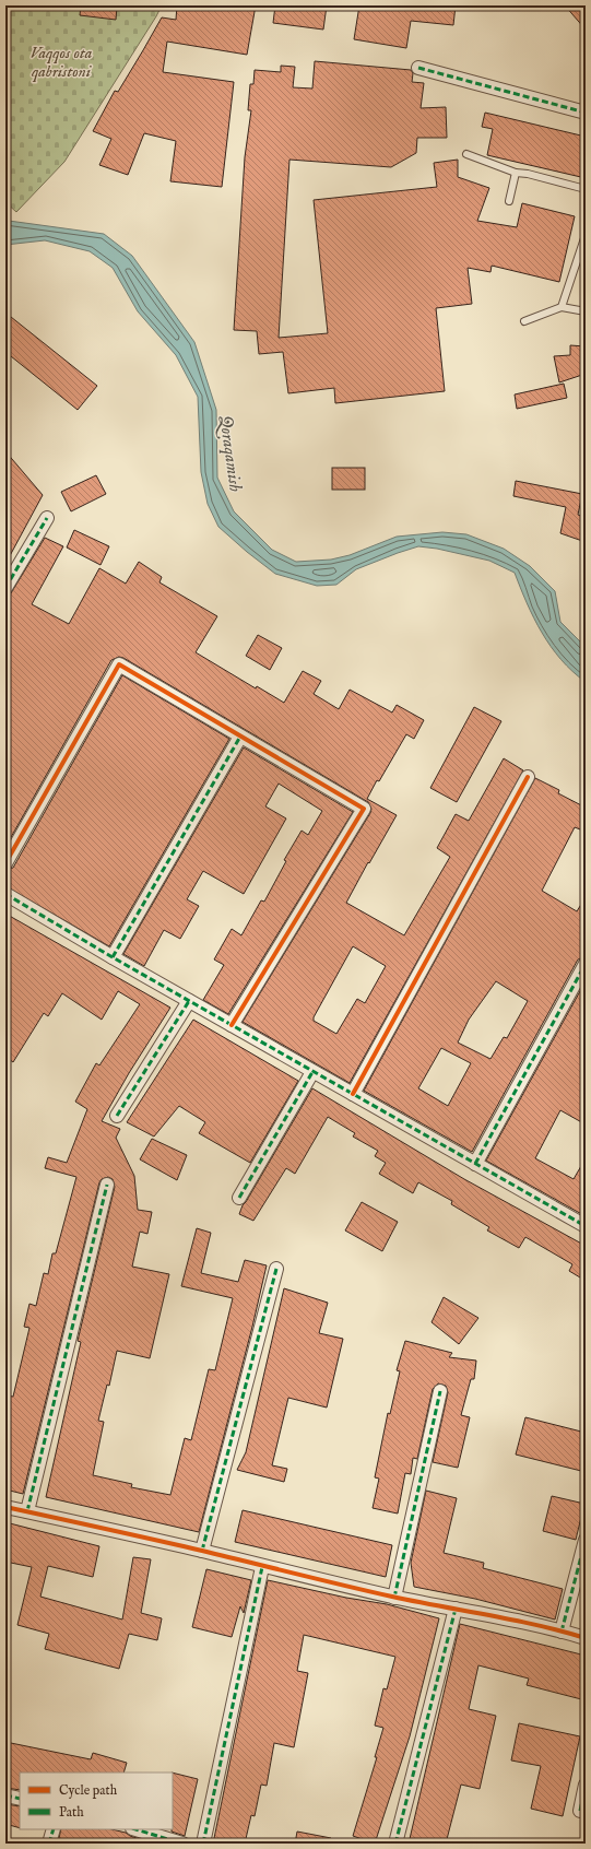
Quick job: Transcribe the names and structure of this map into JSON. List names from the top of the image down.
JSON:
{
  "water": ["Qoraqamish"],
  "parks": ["Vaqqos ota qabristoni"],
  "legend": ["Cycle path", "Path"]
}
